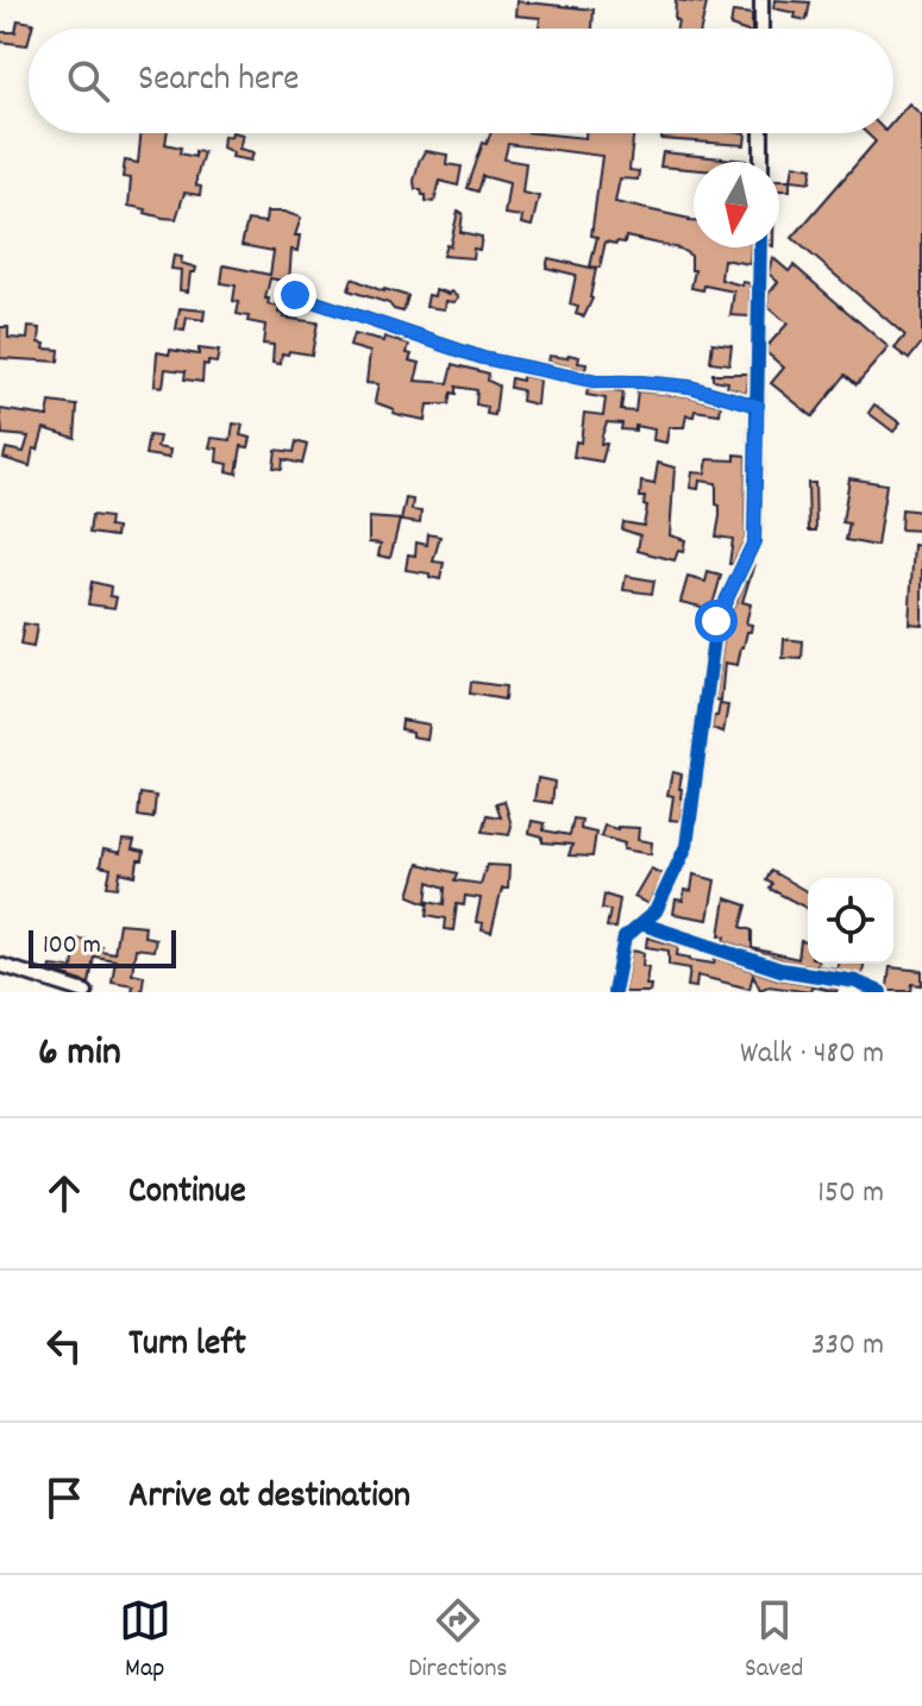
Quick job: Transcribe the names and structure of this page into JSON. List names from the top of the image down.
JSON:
{
  "scale_bar": "100 m",
  "north": "bottom",
  "page": {
    "search": "Search here",
    "scale": "100 m",
    "heading": ["6 min", "Walk · 480 m"],
    "list": [
      ["Continue", "150 m"],
      ["Turn left", "330 m"],
      "Arrive at destination"
    ],
    "nav": ["Map", "Directions", "Saved"]
  }
}
